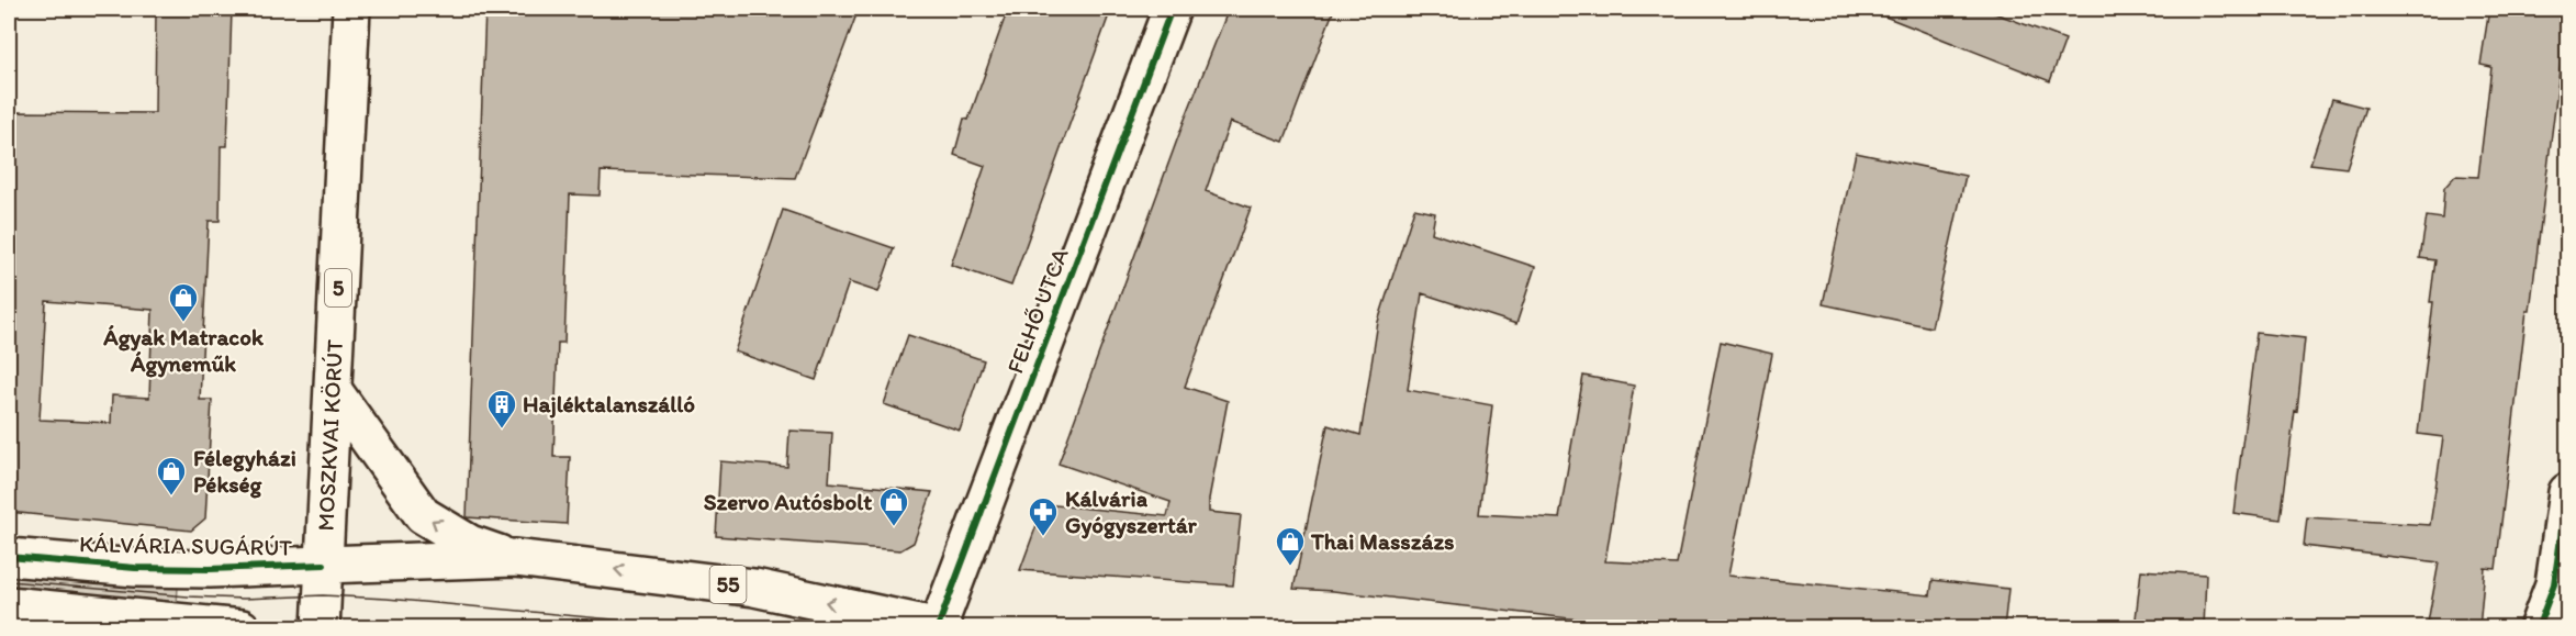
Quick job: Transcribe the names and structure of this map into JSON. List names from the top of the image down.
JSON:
{
  "streets": {
    "main road": [
      "5",
      "FELHŐ UTCA",
      "MOSZKVAI KÖRÚT",
      "KÁLVÁRIA SUGÁRÚT",
      "55"
    ]
  },
  "crossings": [
    ["FELHŐ UTCA", "KÁLVÁRIA SUGÁRÚT"],
    ["MOSZKVAI KÖRÚT", "KÁLVÁRIA SUGÁRÚT"]
  ],
  "one_way": ["KÁLVÁRIA SUGÁRÚT"],
  "places": {
    "shop": [
      "Ágyak Matracok Ágyneműk",
      "Félegyházi Pékség",
      "Szervo Autósbolt",
      "Thai Masszázs"
    ],
    "building": ["Hajléktalanszálló"],
    "pharmacy": ["Kálvária Gyógyszertár"]
  }
}
